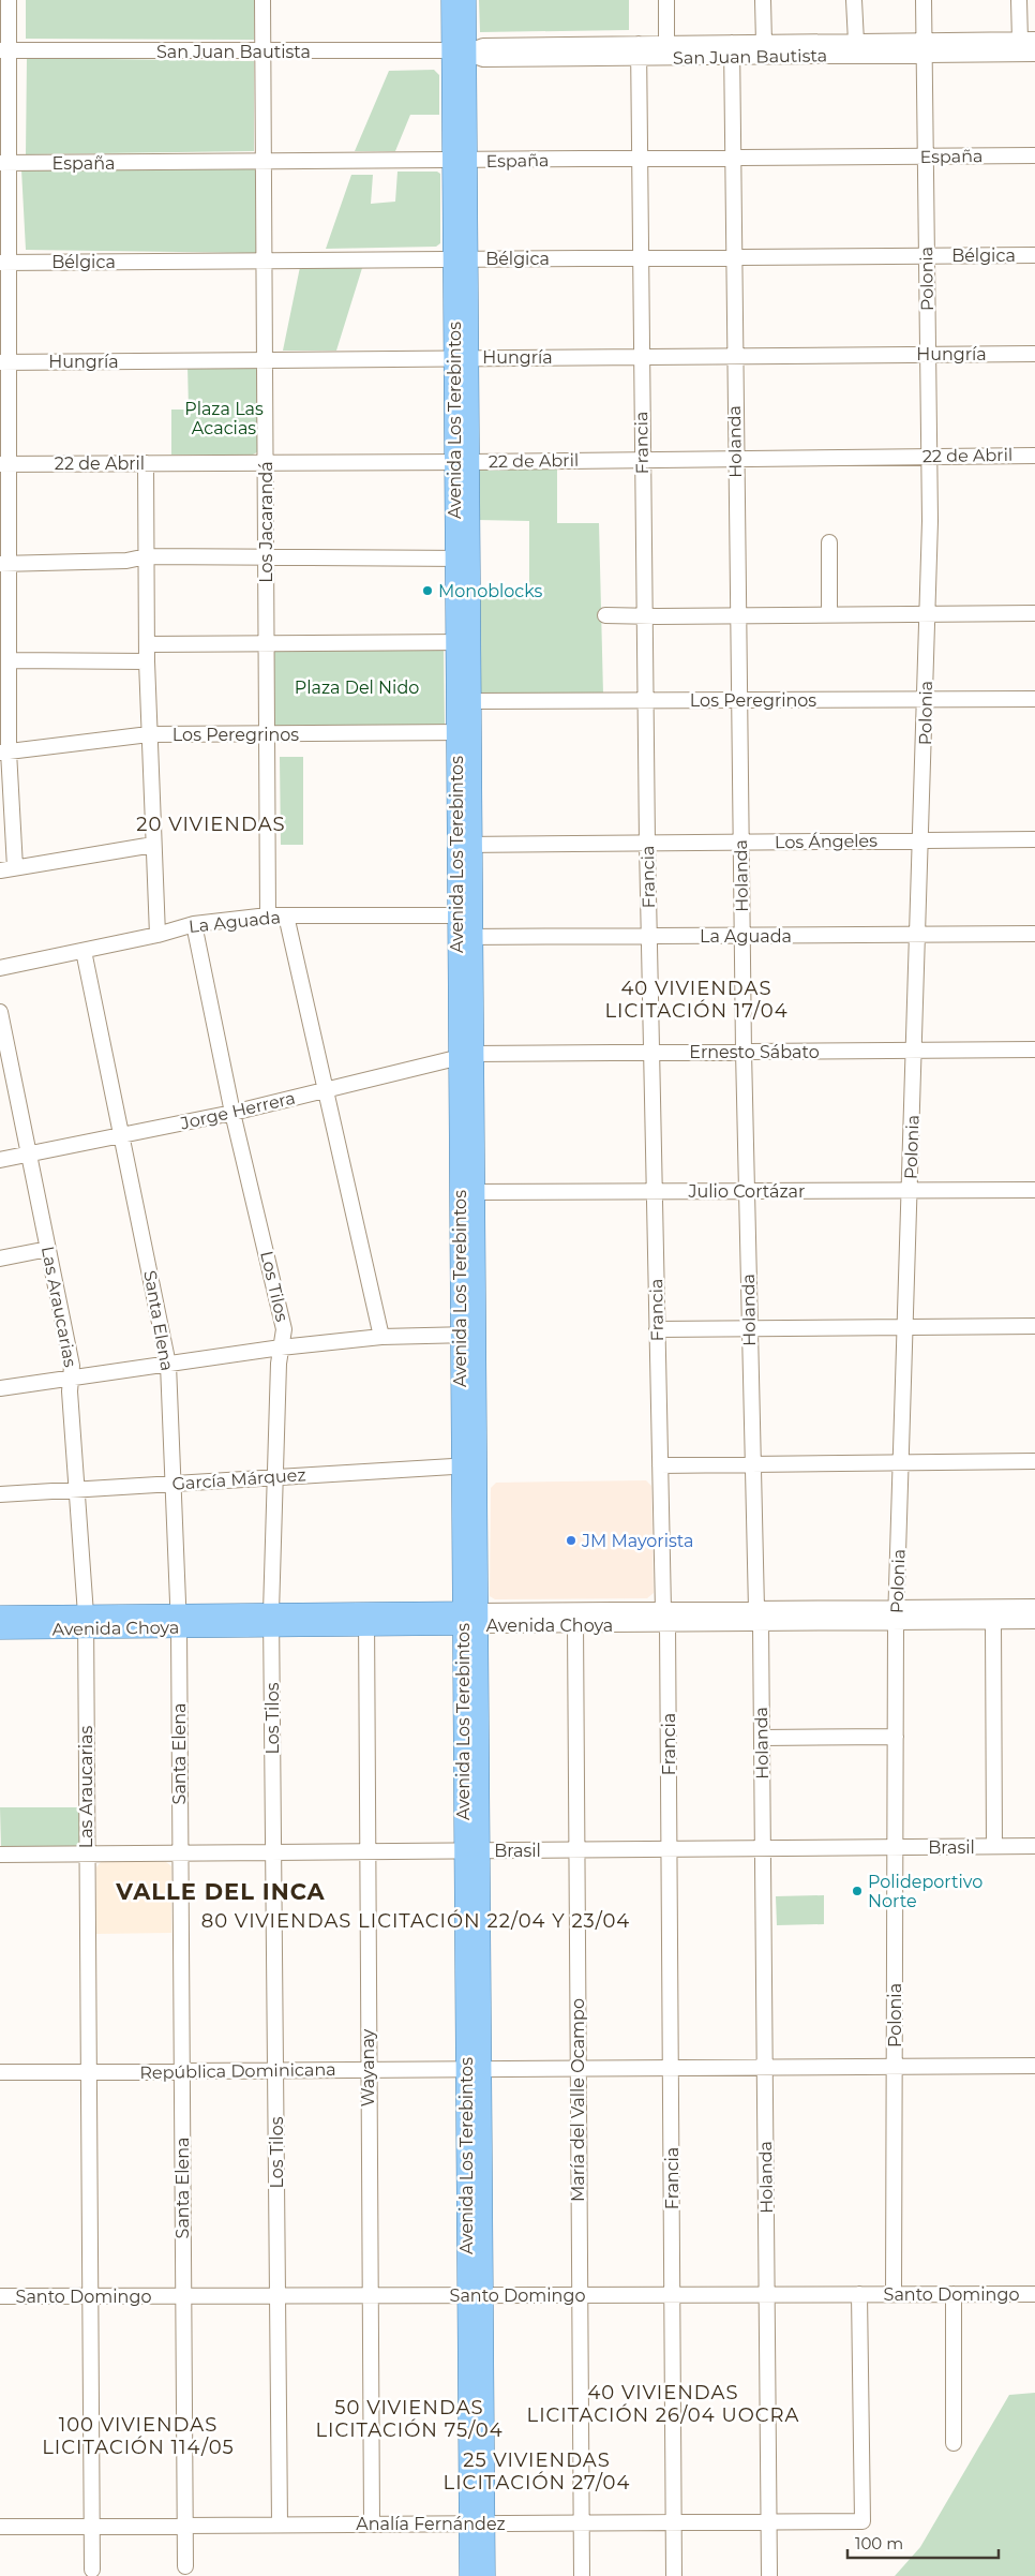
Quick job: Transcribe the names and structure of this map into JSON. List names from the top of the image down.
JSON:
{
  "streets": {
    "main road": ["Avenida Los Terebintos", "Avenida Choya"],
    "street": [
      "San Juan Bautista",
      "España",
      "Bélgica",
      "Polonia",
      "Hungría",
      "Holanda",
      "Francia",
      "22 de Abril",
      "Los Jacarandá",
      "Los Peregrinos",
      "Los Ángeles",
      "La Aguada",
      "Ernesto Sábato",
      "Jorge Herrera",
      "Julio Cortázar",
      "Los Tilos",
      "Las Araucarias",
      "Santa Elena",
      "García Márquez",
      "Brasil",
      "Wayanay",
      "República Dominicana",
      "María del Valle Ocampo",
      "Santo Domingo",
      "Analía Fernández"
    ]
  },
  "crossings": [
    ["San Juan Bautista", "Polonia"],
    ["San Juan Bautista", "Avenida Los Terebintos"],
    ["San Juan Bautista", "Holanda"],
    ["San Juan Bautista", "Francia"],
    ["San Juan Bautista", "Los Jacarandá"],
    ["España", "Polonia"],
    ["España", "Avenida Los Terebintos"],
    ["España", "Holanda"],
    ["España", "Francia"],
    ["España", "Los Jacarandá"],
    ["Bélgica", "Polonia"],
    ["Bélgica", "Avenida Los Terebintos"],
    ["Bélgica", "Holanda"],
    ["Bélgica", "Francia"],
    ["Bélgica", "Los Jacarandá"],
    ["Polonia", "Hungría"],
    ["Polonia", "22 de Abril"],
    ["Polonia", "Los Peregrinos"],
    ["Polonia", "Los Ángeles"],
    ["Polonia", "La Aguada"],
    ["Polonia", "Ernesto Sábato"],
    ["Polonia", "Julio Cortázar"],
    ["Polonia", "Avenida Choya"],
    ["Polonia", "Brasil"],
    ["Polonia", "República Dominicana"],
    ["Polonia", "Santo Domingo"],
    ["Hungría", "Avenida Los Terebintos"],
    ["Hungría", "Holanda"],
    ["Hungría", "Francia"],
    ["Hungría", "Los Jacarandá"],
    ["Avenida Los Terebintos", "22 de Abril"],
    ["Avenida Los Terebintos", "Los Peregrinos"],
    ["Avenida Los Terebintos", "Los Ángeles"],
    ["Avenida Los Terebintos", "La Aguada"],
    ["Avenida Los Terebintos", "Ernesto Sábato"],
    ["Avenida Los Terebintos", "Jorge Herrera"],
    ["Avenida Los Terebintos", "Julio Cortázar"],
    ["Avenida Los Terebintos", "García Márquez"],
    ["Avenida Los Terebintos", "Avenida Choya"],
    ["Avenida Los Terebintos", "Brasil"],
    ["Avenida Los Terebintos", "República Dominicana"],
    ["Avenida Los Terebintos", "Santo Domingo"],
    ["Avenida Los Terebintos", "Analía Fernández"],
    ["Holanda", "22 de Abril"],
    ["Holanda", "Los Peregrinos"],
    ["Holanda", "Los Ángeles"],
    ["Holanda", "La Aguada"],
    ["Holanda", "Ernesto Sábato"],
    ["Holanda", "Julio Cortázar"],
    ["Holanda", "Avenida Choya"],
    ["Holanda", "Brasil"],
    ["Holanda", "República Dominicana"],
    ["Holanda", "Santo Domingo"],
    ["Holanda", "Analía Fernández"],
    ["Francia", "22 de Abril"],
    ["Francia", "Los Peregrinos"],
    ["Francia", "Los Ángeles"],
    ["Francia", "La Aguada"],
    ["Francia", "Ernesto Sábato"],
    ["Francia", "Julio Cortázar"],
    ["Francia", "Avenida Choya"],
    ["Francia", "Brasil"],
    ["Francia", "República Dominicana"],
    ["Francia", "Santo Domingo"],
    ["Francia", "Analía Fernández"],
    ["22 de Abril", "Los Jacarandá"],
    ["Los Jacarandá", "Los Peregrinos"],
    ["Los Jacarandá", "La Aguada"],
    ["La Aguada", "Los Tilos"],
    ["La Aguada", "Santa Elena"],
    ["Ernesto Sábato", "Jorge Herrera"],
    ["Jorge Herrera", "Los Tilos"],
    ["Jorge Herrera", "Las Araucarias"],
    ["Jorge Herrera", "Santa Elena"],
    ["Los Tilos", "García Márquez"],
    ["Los Tilos", "Avenida Choya"],
    ["Los Tilos", "Brasil"],
    ["Los Tilos", "República Dominicana"],
    ["Los Tilos", "Santo Domingo"],
    ["Los Tilos", "Analía Fernández"],
    ["Las Araucarias", "García Márquez"],
    ["Las Araucarias", "Avenida Choya"],
    ["Las Araucarias", "Brasil"],
    ["Las Araucarias", "República Dominicana"],
    ["Las Araucarias", "Santo Domingo"],
    ["Las Araucarias", "Analía Fernández"],
    ["Santa Elena", "García Márquez"],
    ["Santa Elena", "Avenida Choya"],
    ["Santa Elena", "Brasil"],
    ["Santa Elena", "República Dominicana"],
    ["Santa Elena", "Santo Domingo"],
    ["Santa Elena", "Analía Fernández"],
    ["Avenida Choya", "Wayanay"],
    ["Avenida Choya", "María del Valle Ocampo"],
    ["Brasil", "Wayanay"],
    ["Brasil", "María del Valle Ocampo"],
    ["Wayanay", "República Dominicana"],
    ["Wayanay", "Santo Domingo"],
    ["Wayanay", "Analía Fernández"],
    ["República Dominicana", "María del Valle Ocampo"],
    ["María del Valle Ocampo", "Santo Domingo"],
    ["María del Valle Ocampo", "Analía Fernández"],
    ["Santo Domingo", "Analía Fernández"]
  ],
  "districts": [
    "20 VIVIENDAS",
    "40 VIVIENDAS LICITACIÓN 17/04",
    "VALLE DEL INCA",
    "80 VIVIENDAS LICITACIÓN 22/04 Y 23/04",
    "40 VIVIENDAS LICITACIÓN 26/04 UOCRA",
    "50 VIVIENDAS LICITACIÓN 75/04",
    "100 VIVIENDAS LICITACIÓN 114/05",
    "25 VIVIENDAS LICITACIÓN 27/04"
  ],
  "parks": ["Plaza Las Acacias", "Plaza Del Nido"],
  "places": ["Monoblocks", "JM Mayorista", "Polideportivo Norte"],
  "scale_bar": "100 m"
}
